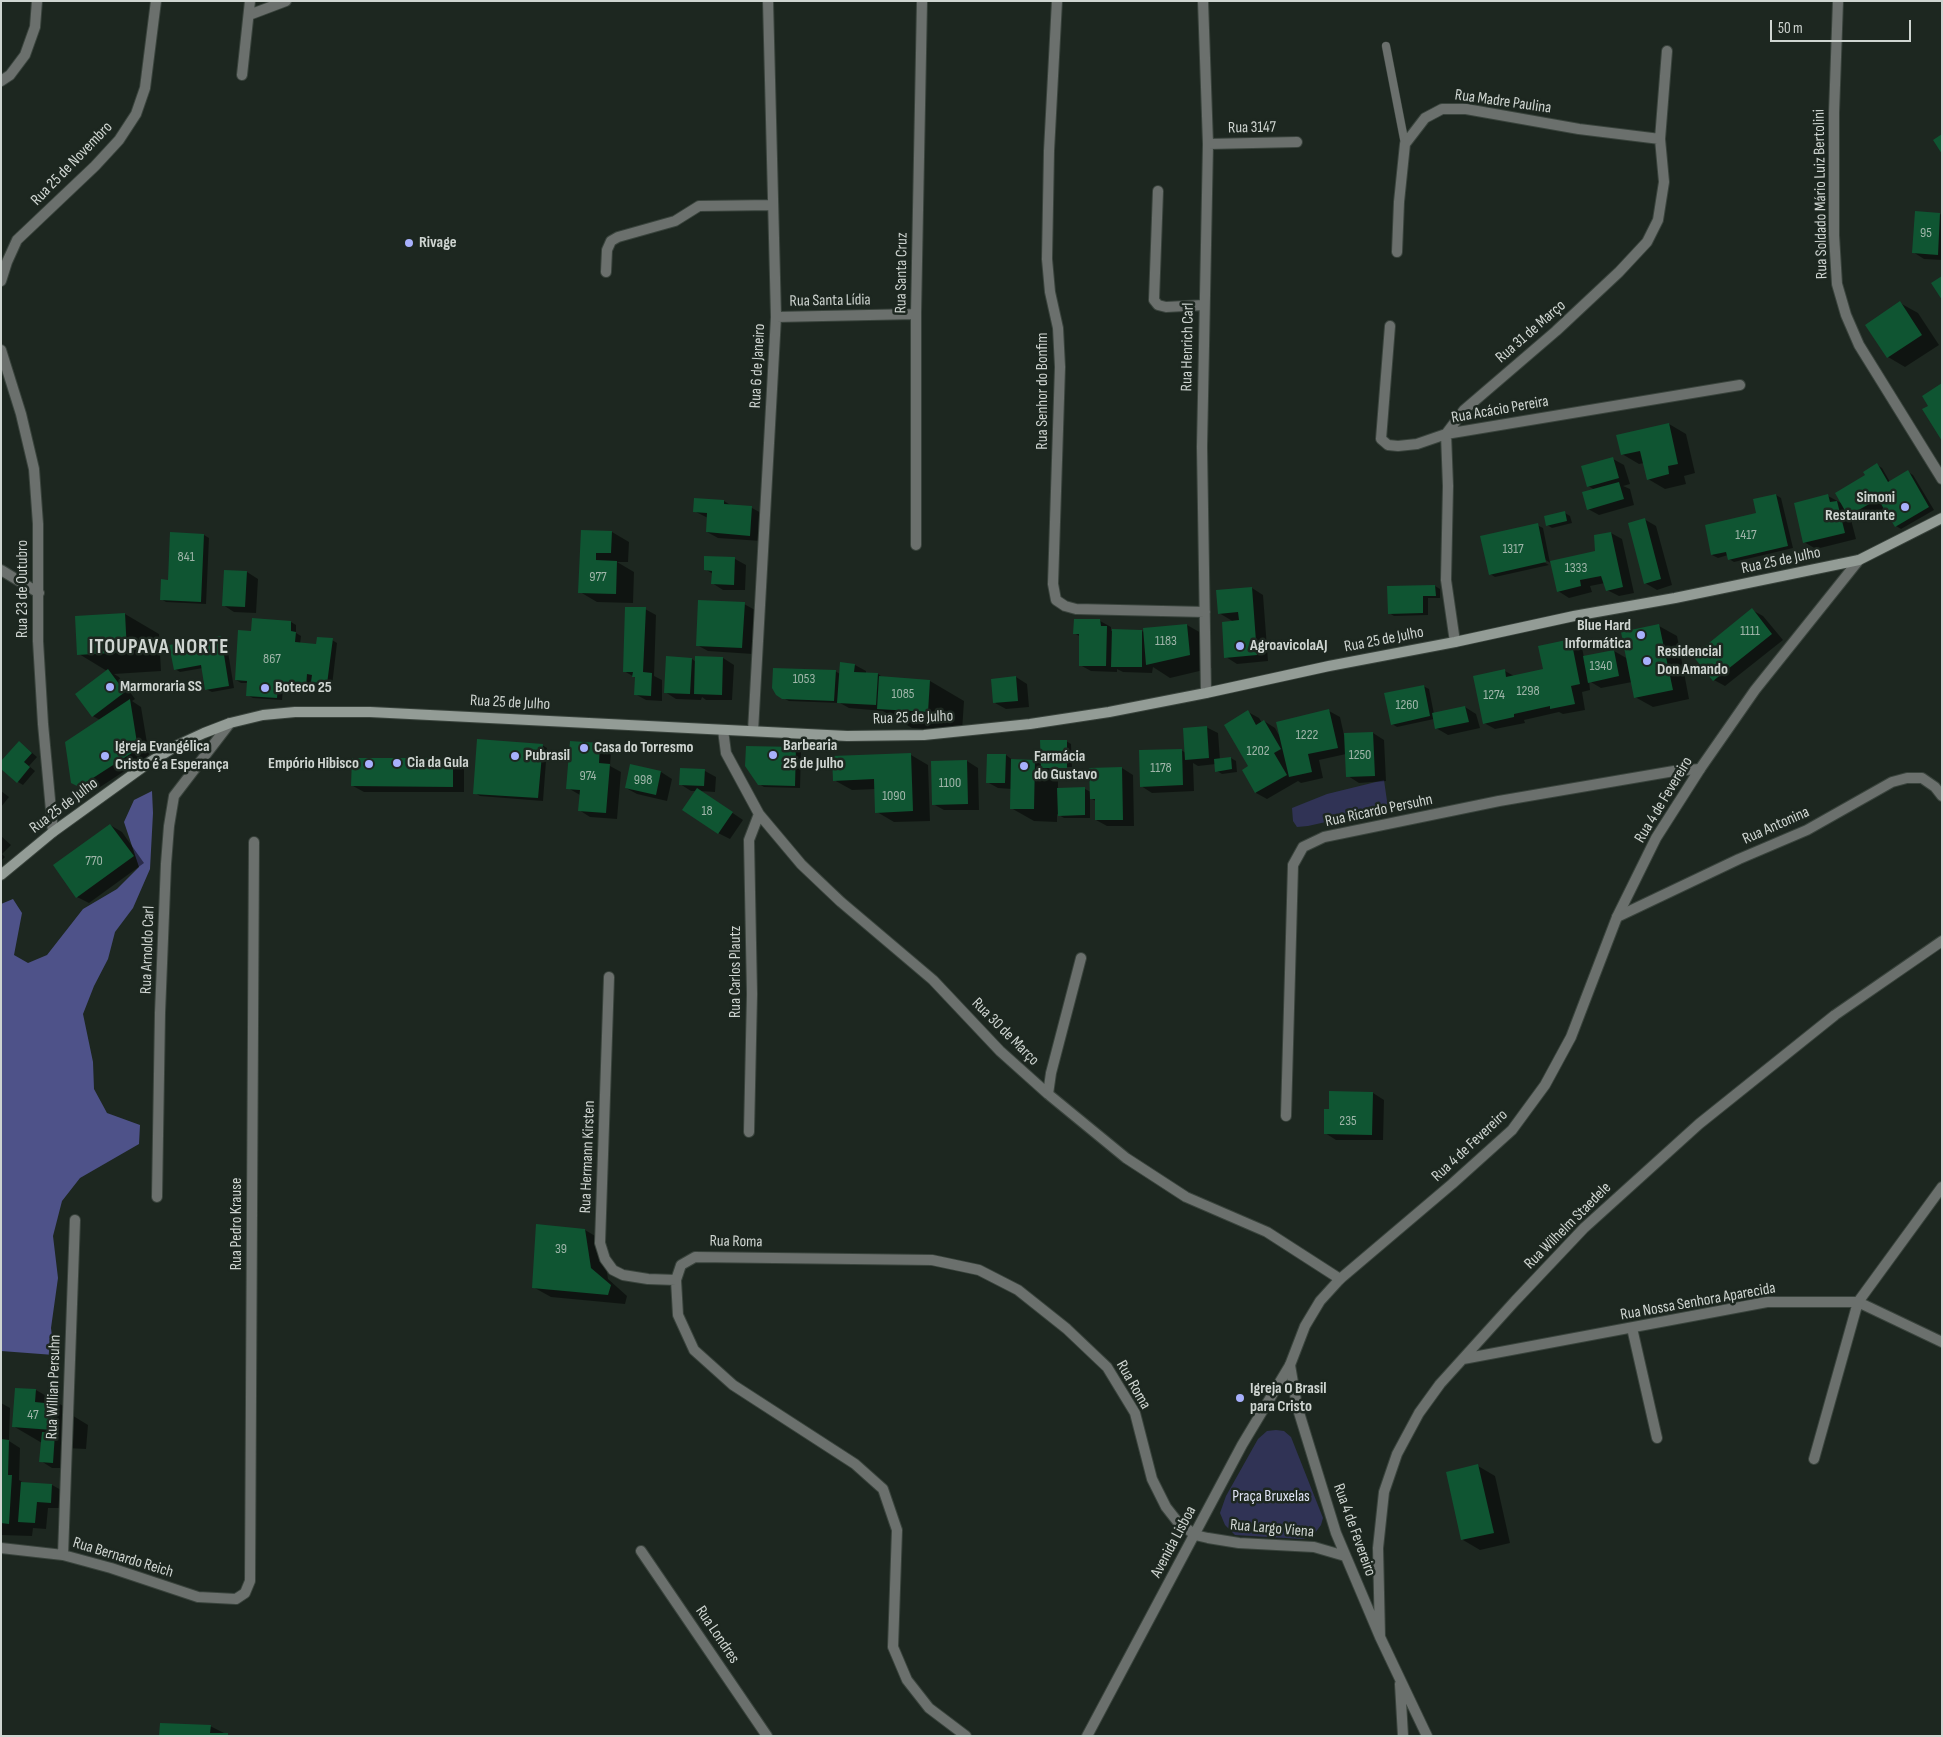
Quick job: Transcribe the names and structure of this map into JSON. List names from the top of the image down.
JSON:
{
  "streets": {
    "main road": ["Rua 25 de Julho"],
    "street": [
      "Rua Madre Paulina",
      "Rua 3147",
      "Rua 25 de Novembro",
      "Rua Soldado Mário Luiz Bertolini",
      "Rua Santa Cruz",
      "Rua Santa Lídia",
      "Rua 31 de Março",
      "Rua Henrich Carl",
      "Rua 6 de Janeiro",
      "Rua Senhor do Bonfim",
      "Rua Acácio Pereira",
      "Rua 23 de Outubro",
      "Rua 4 de Fevereiro",
      "Rua Ricardo Persuhn",
      "Rua Antonina",
      "Rua Arnoldo Carl",
      "Rua Carlos Plautz",
      "Rua 30 de Março",
      "Rua Hermann Kirsten",
      "Rua Pedro Krause",
      "Rua Wilhelm Staedele",
      "Rua Roma",
      "Rua Nossa Senhora Aparecida",
      "Rua Willian Persuhn",
      "Rua Largo Viena",
      "Avenida Lisboa",
      "Rua Bernardo Reich",
      "Rua Londres"
    ]
  },
  "crossings": [
    ["Rua Madre Paulina", "Rua 31 de Março"],
    ["Rua 3147", "Rua Henrich Carl"],
    ["Rua Santa Cruz", "Rua Santa Lídia"],
    ["Rua Santa Lídia", "Rua 6 de Janeiro"],
    ["Rua 31 de Março", "Rua Acácio Pereira"],
    ["Rua Henrich Carl", "Rua Senhor do Bonfim"],
    ["Rua Henrich Carl", "Rua 25 de Julho"],
    ["Rua 6 de Janeiro", "Rua 25 de Julho"],
    ["Rua 25 de Julho", "Rua 23 de Outubro"],
    ["Rua 25 de Julho", "Rua 4 de Fevereiro"],
    ["Rua 25 de Julho", "Rua Arnoldo Carl"],
    ["Rua 25 de Julho", "Rua 30 de Março"],
    ["Rua 4 de Fevereiro", "Rua Ricardo Persuhn"],
    ["Rua 4 de Fevereiro", "Rua Antonina"],
    ["Rua 4 de Fevereiro", "Rua 30 de Março"],
    ["Rua 4 de Fevereiro", "Rua Wilhelm Staedele"],
    ["Rua 4 de Fevereiro", "Rua Largo Viena"],
    ["Rua 4 de Fevereiro", "Avenida Lisboa"],
    ["Rua Carlos Plautz", "Rua 30 de Março"],
    ["Rua Hermann Kirsten", "Rua Roma"],
    ["Rua Pedro Krause", "Rua Bernardo Reich"],
    ["Rua Wilhelm Staedele", "Rua Nossa Senhora Aparecida"],
    ["Rua Roma", "Rua Largo Viena"],
    ["Rua Roma", "Avenida Lisboa"],
    ["Rua Willian Persuhn", "Rua Bernardo Reich"],
    ["Rua Largo Viena", "Avenida Lisboa"]
  ],
  "districts": ["ITOUPAVA NORTE"],
  "parks": ["Praça Bruxelas"],
  "places": [
    "Rivage",
    "Simoni Restaurante",
    "Blue Hard Informática",
    "AgroavicolaAJ",
    "Residencial Don Amando",
    "Marmoraria SS",
    "Boteco 25",
    "Casa do Torresmo",
    "Barbearia 25 de Julho",
    "Igreja Evangélica Cristo é a Esperança",
    "Pubrasil",
    "Cia da Gula",
    "Empório Hibisco",
    "Farmácia do Gustavo",
    "Igreja O Brasil para Cristo"
  ],
  "house_numbers": [
    "95",
    "1417",
    "1317",
    "841",
    "1333",
    "977",
    "1111",
    "1183",
    "867",
    "1340",
    "1053",
    "1298",
    "1085",
    "1274",
    "1260",
    "1222",
    "1202",
    "1250",
    "1178",
    "974",
    "998",
    "1100",
    "1090",
    "18",
    "770",
    "235",
    "39",
    "47"
  ],
  "scale_bar": "50 m"
}
